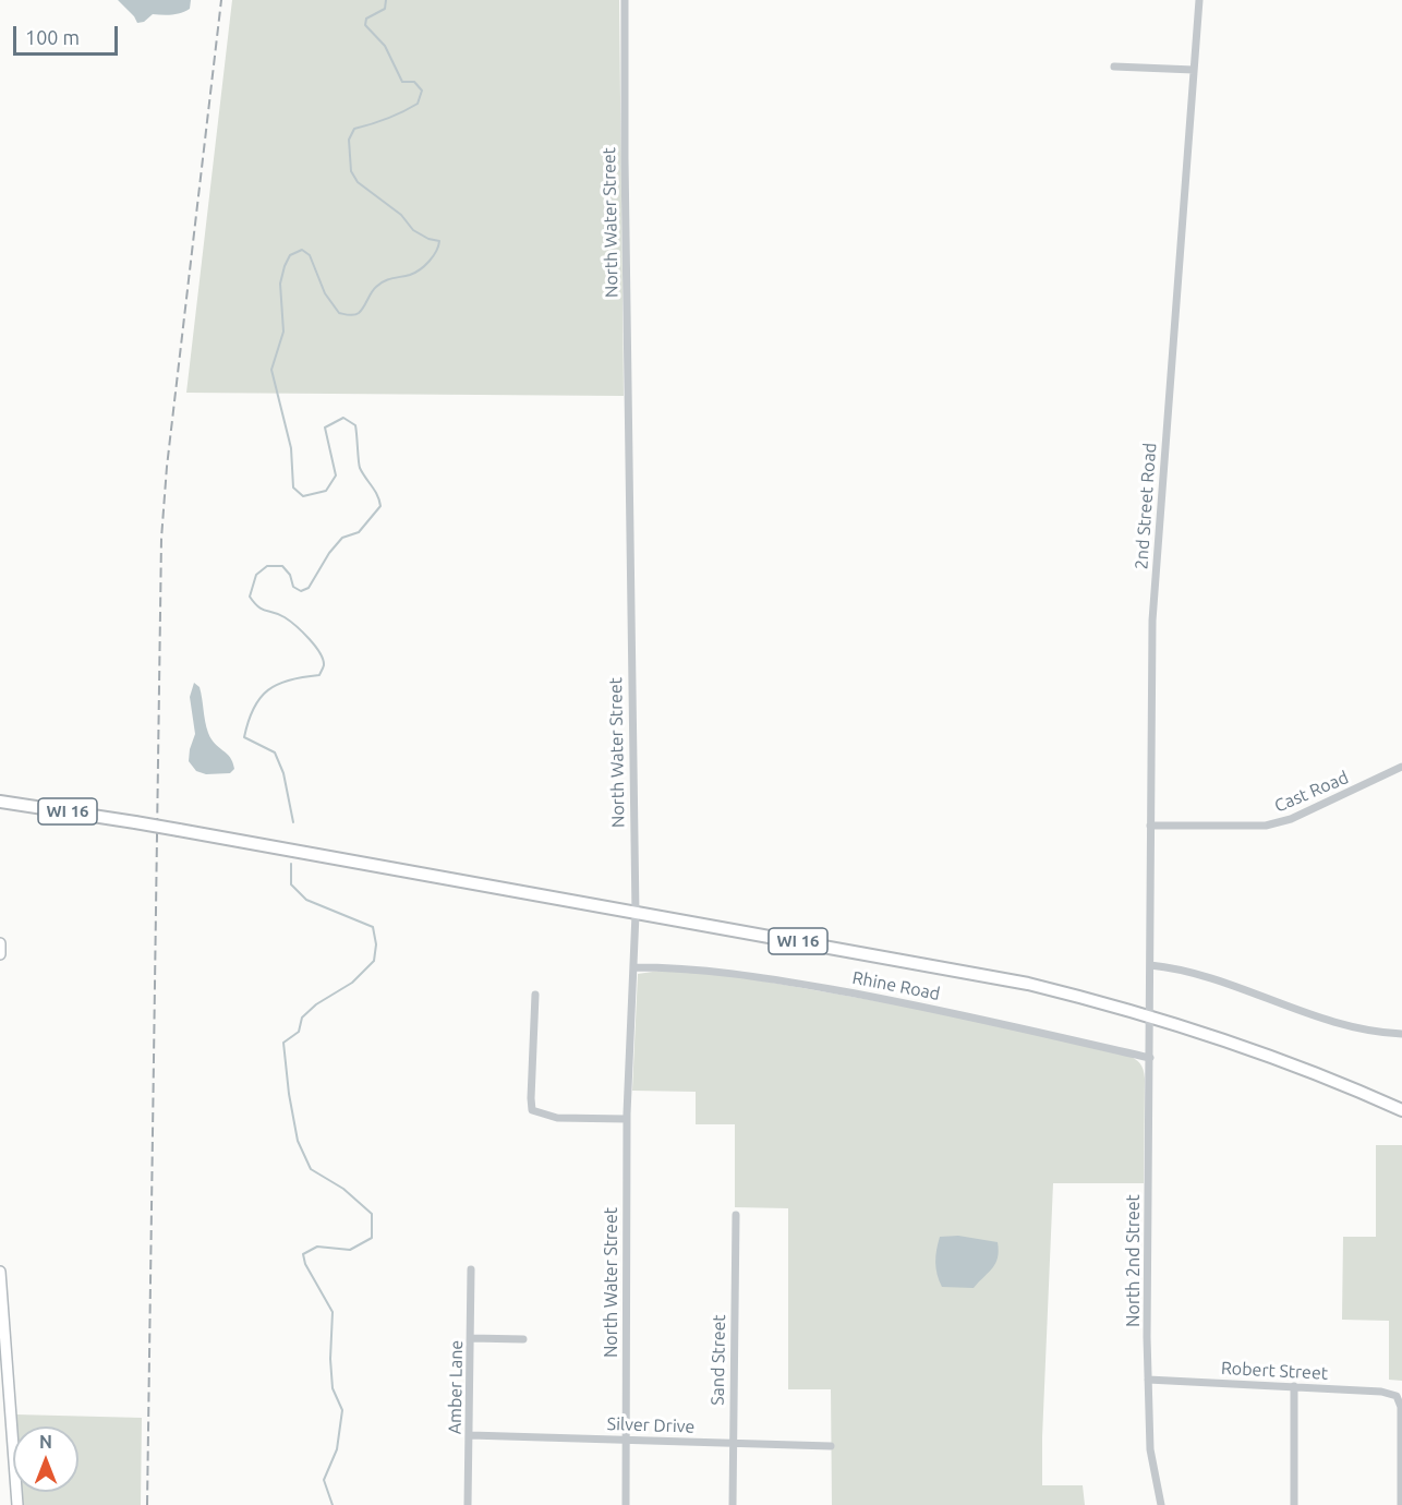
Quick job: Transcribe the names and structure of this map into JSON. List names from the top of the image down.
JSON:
{
  "streets": {
    "highway": ["WI 16"],
    "street": [
      "North Water Street",
      "2nd Street Road",
      "Cast Road",
      "Rhine Road",
      "North 2nd Street",
      "Sand Street",
      "Robert Street",
      "Amber Lane",
      "Silver Drive"
    ]
  },
  "crossings": [
    ["North Water Street", "WI 16"],
    ["North Water Street", "Rhine Road"],
    ["North Water Street", "Silver Drive"],
    ["2nd Street Road", "Cast Road"],
    ["2nd Street Road", "WI 16"],
    ["2nd Street Road", "North 2nd Street"],
    ["WI 16", "North 2nd Street"],
    ["Rhine Road", "North 2nd Street"],
    ["North 2nd Street", "Robert Street"],
    ["Sand Street", "Silver Drive"],
    ["Amber Lane", "Silver Drive"]
  ],
  "scale_bar": "100 m",
  "north": "top"
}
